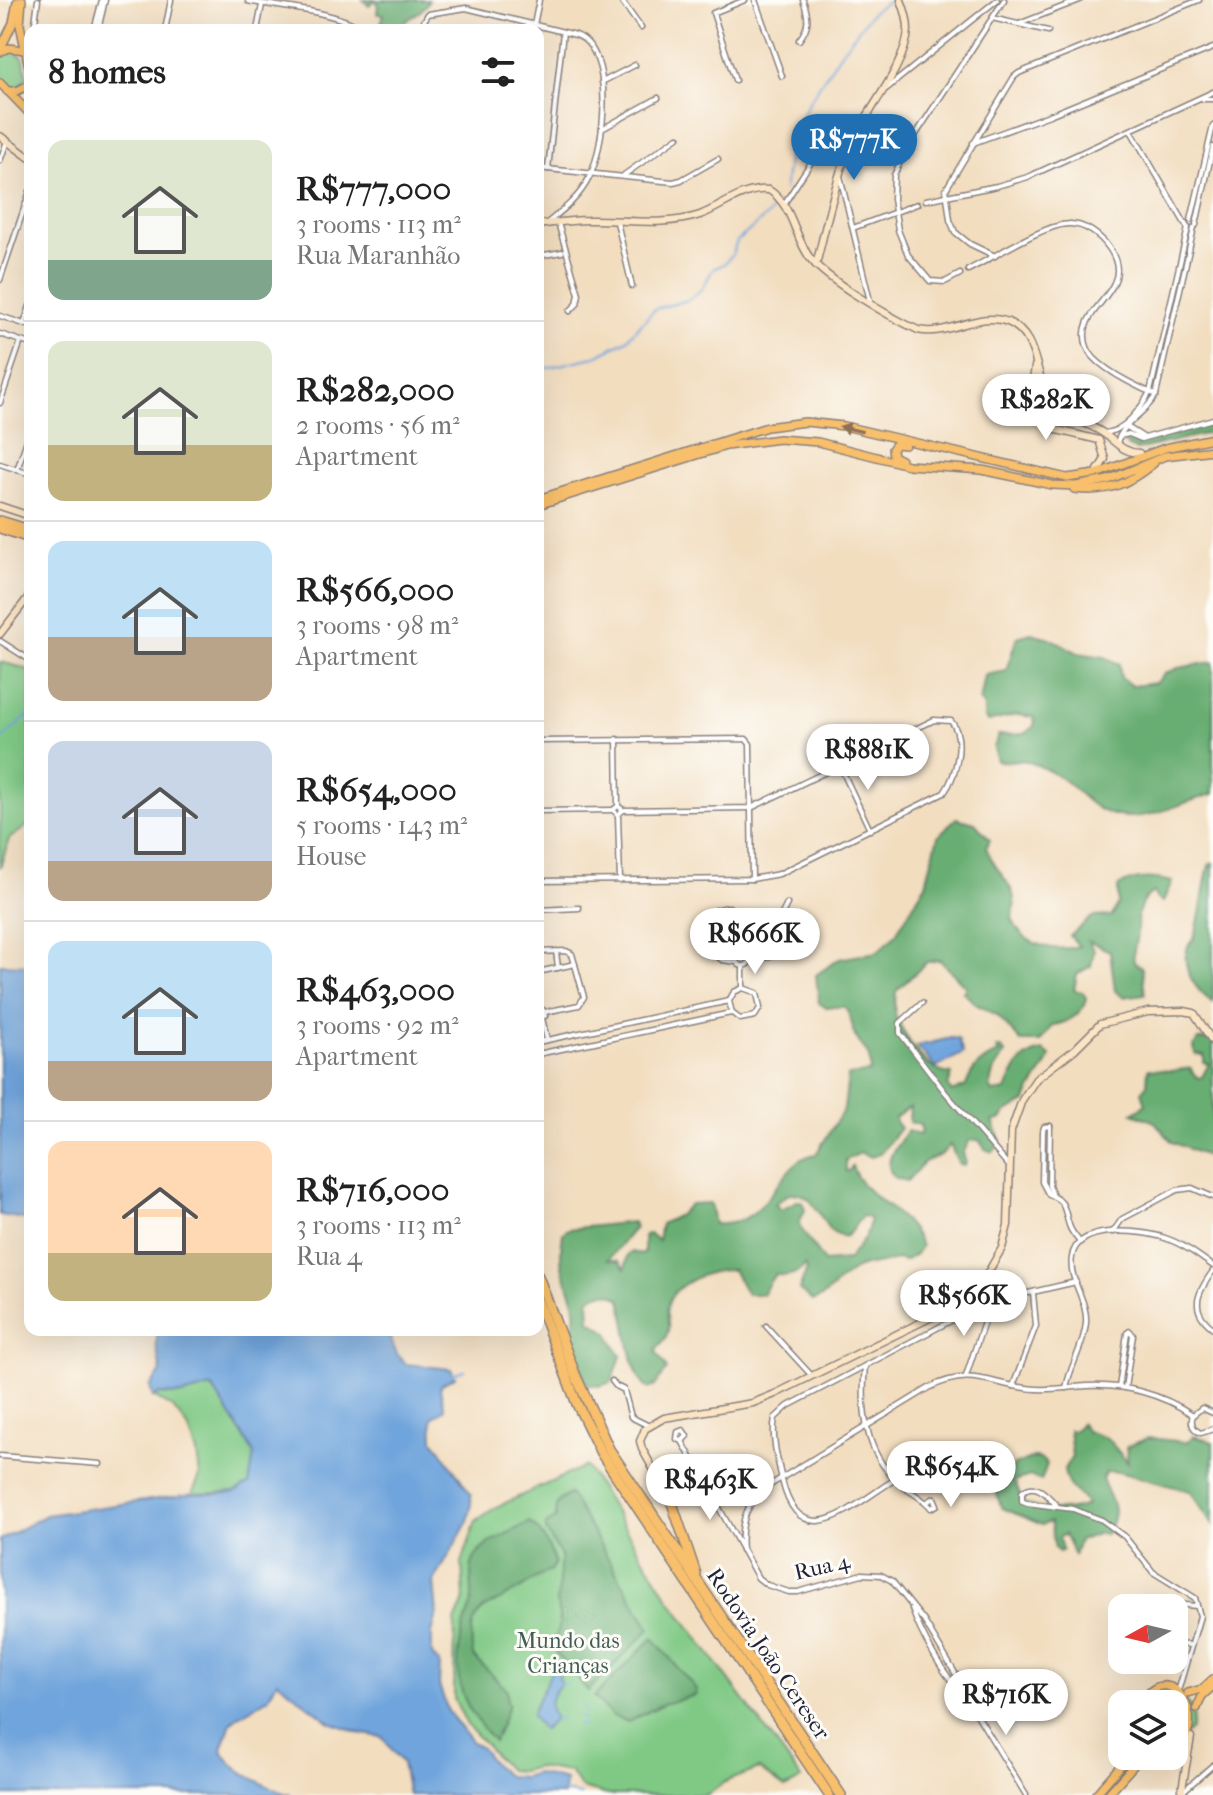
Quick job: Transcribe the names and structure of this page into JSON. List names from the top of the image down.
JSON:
{
  "streets": {
    "highway": ["Rodovia João Cereser"],
    "street": ["Rua 4"]
  },
  "parks": ["Mundo das Crianças"],
  "north": "left",
  "page": {
    "heading": "8 homes",
    "price": [
      "R$777K",
      "R$282K",
      "R$881K",
      "R$666K",
      "R$566K",
      "R$654K",
      "R$463K",
      "R$716K"
    ],
    "list": [
      {
        "name": "R$777,000",
        "note": "3 rooms · 113 m² · Rua Maranhão"
      },
      {
        "name": "R$282,000",
        "note": "2 rooms · 56 m² · Apartment"
      },
      {
        "name": "R$566,000",
        "note": "3 rooms · 98 m² · Apartment"
      },
      {
        "name": "R$654,000",
        "note": "5 rooms · 143 m² · House"
      },
      {
        "name": "R$463,000",
        "note": "3 rooms · 92 m² · Apartment"
      },
      {
        "name": "R$716,000",
        "note": "3 rooms · 113 m² · Rua 4"
      }
    ]
  }
}
